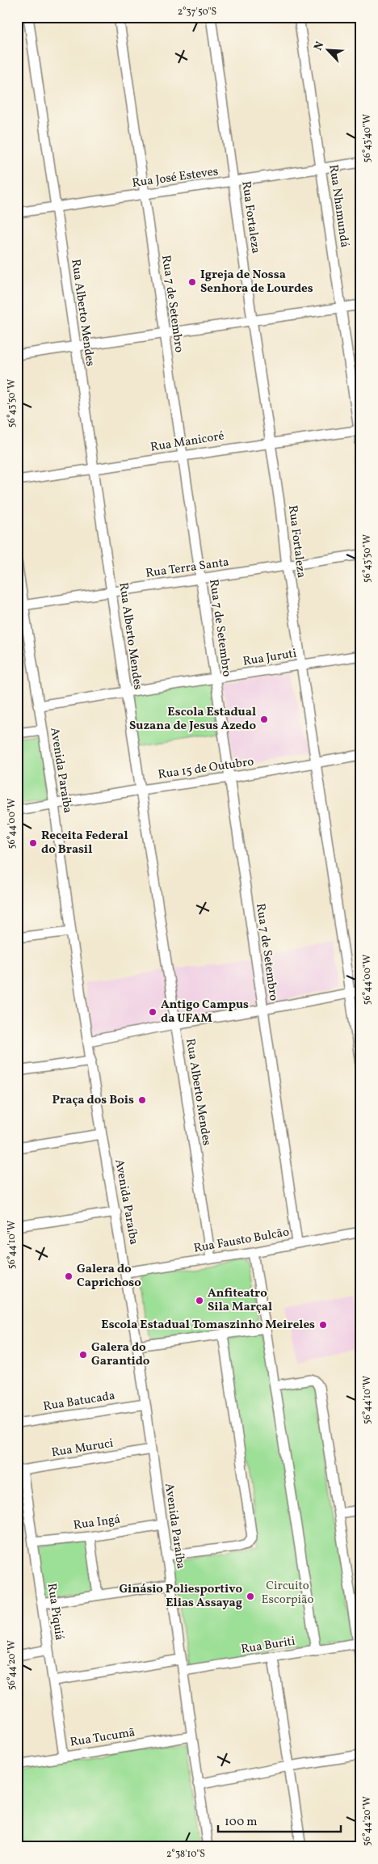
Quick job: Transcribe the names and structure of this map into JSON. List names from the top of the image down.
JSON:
{
  "streets": {
    "street": [
      "Rua José Esteves",
      "Rua Nhamundá",
      "Rua Fortaleza",
      "Rua 7 de Setembro",
      "Rua Alberto Mendes",
      "Rua Manicoré",
      "Rua Terra Santa",
      "Rua Juruti",
      "Rua 15 de Outubro",
      "Avenida Paraíba",
      "Rua Fausto Bulcão",
      "Rua Batucada",
      "Rua Muruci",
      "Rua Ingá",
      "Rua Piquiá",
      "Rua Buriti",
      "Rua Tucumã"
    ]
  },
  "crossings": [
    ["Rua José Esteves", "Rua Nhamundá"],
    ["Rua José Esteves", "Rua Fortaleza"],
    ["Rua José Esteves", "Rua 7 de Setembro"],
    ["Rua José Esteves", "Rua Alberto Mendes"],
    ["Rua Nhamundá", "Rua Manicoré"],
    ["Rua Fortaleza", "Rua Manicoré"],
    ["Rua Fortaleza", "Rua Terra Santa"],
    ["Rua Fortaleza", "Rua Juruti"],
    ["Rua Fortaleza", "Rua 15 de Outubro"],
    ["Rua 7 de Setembro", "Rua Manicoré"],
    ["Rua 7 de Setembro", "Rua Terra Santa"],
    ["Rua 7 de Setembro", "Rua Juruti"],
    ["Rua 7 de Setembro", "Rua 15 de Outubro"],
    ["Rua 7 de Setembro", "Rua Fausto Bulcão"],
    ["Rua Alberto Mendes", "Rua Manicoré"],
    ["Rua Alberto Mendes", "Rua Terra Santa"],
    ["Rua Alberto Mendes", "Rua Juruti"],
    ["Rua Alberto Mendes", "Rua 15 de Outubro"],
    ["Rua Alberto Mendes", "Rua Fausto Bulcão"],
    ["Rua Terra Santa", "Avenida Paraíba"],
    ["Rua Juruti", "Avenida Paraíba"],
    ["Rua 15 de Outubro", "Avenida Paraíba"],
    ["Avenida Paraíba", "Rua Fausto Bulcão"],
    ["Avenida Paraíba", "Rua Batucada"],
    ["Avenida Paraíba", "Rua Muruci"],
    ["Avenida Paraíba", "Rua Ingá"],
    ["Avenida Paraíba", "Rua Buriti"],
    ["Avenida Paraíba", "Rua Tucumã"],
    ["Rua Muruci", "Rua Piquiá"],
    ["Rua Ingá", "Rua Piquiá"],
    ["Rua Piquiá", "Rua Tucumã"]
  ],
  "parks": ["Circuito Escorpião"],
  "places": [
    "Igreja de Nossa Senhora de Lourdes",
    "Escola Estadual Suzana de Jesus Azedo",
    "Receita Federal do Brasil",
    "Antigo Campus da UFAM",
    "Praça dos Bois",
    "Galera do Caprichoso",
    "Anfiteatro Sila Marçal",
    "Escola Estadual Tomaszinho Meireles",
    "Galera do Garantido",
    "Ginásio Poliesportivo Elias Assayag"
  ],
  "scale_bar": "100 m",
  "north": "top left",
  "coordinates": [
    "2°37'50\"S",
    "56°43'40\"W",
    "56°43'50\"W",
    "56°44'00\"W",
    "56°44'10\"W",
    "56°44'20\"W",
    "2°38'10\"S"
  ]
}
